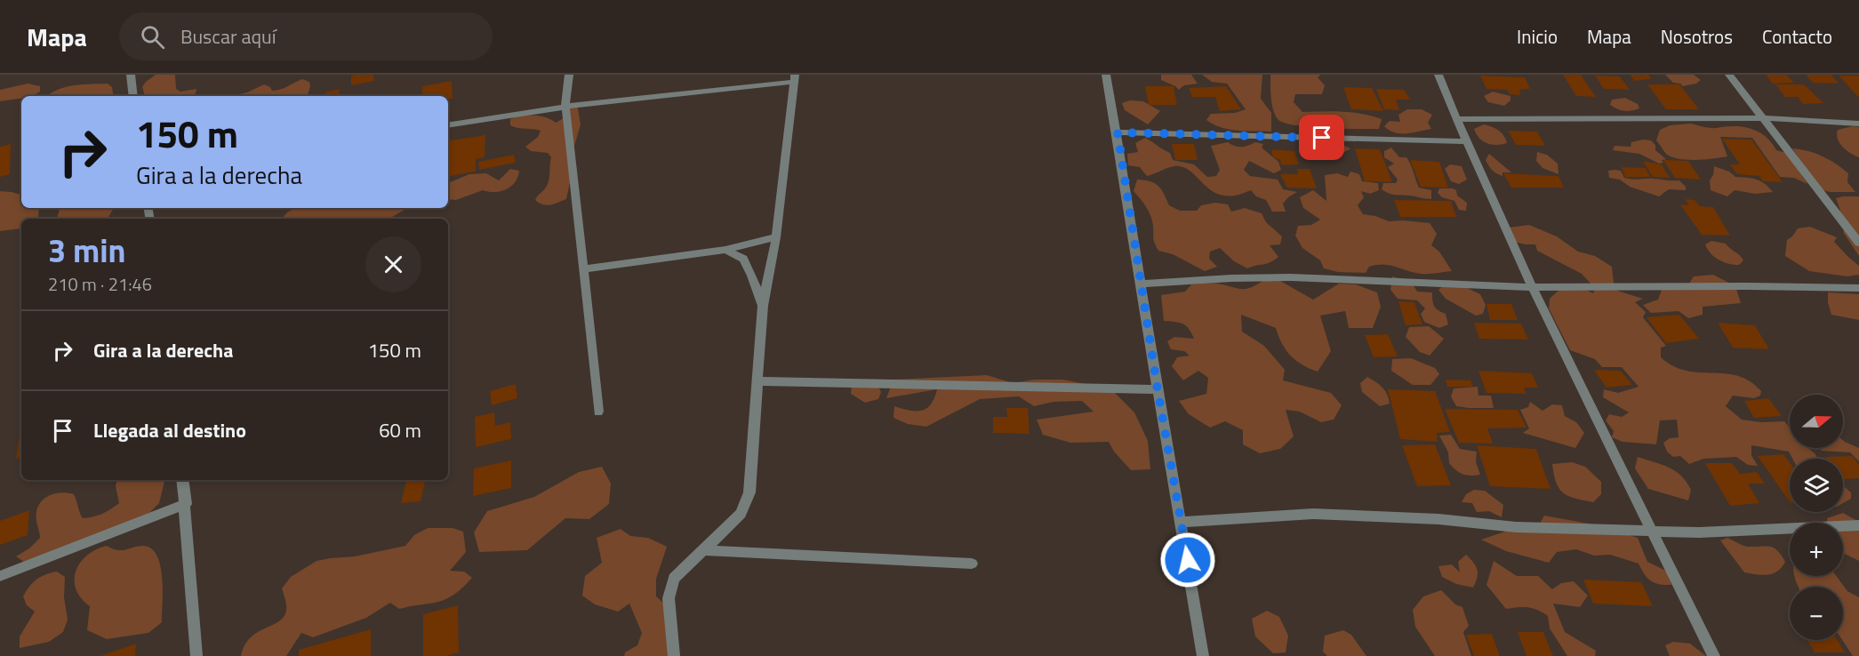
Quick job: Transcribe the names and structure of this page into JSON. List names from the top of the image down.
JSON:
{
  "north": "right",
  "page": {
    "header": "Mapa",
    "search": "Buscar aquí",
    "nav": [
      "Inicio",
      "Mapa",
      "Nosotros",
      "Contacto"
    ],
    "turn": ["150 m", "Gira a la derecha"],
    "heading": ["3 min", "210 m · 21:46"],
    "list": [
      {
        "name": "Gira a la derecha",
        "value": "150 m"
      },
      {
        "name": "Llegada al destino",
        "value": "60 m"
      }
    ],
    "map_buttons": ["+", "−"]
  }
}
